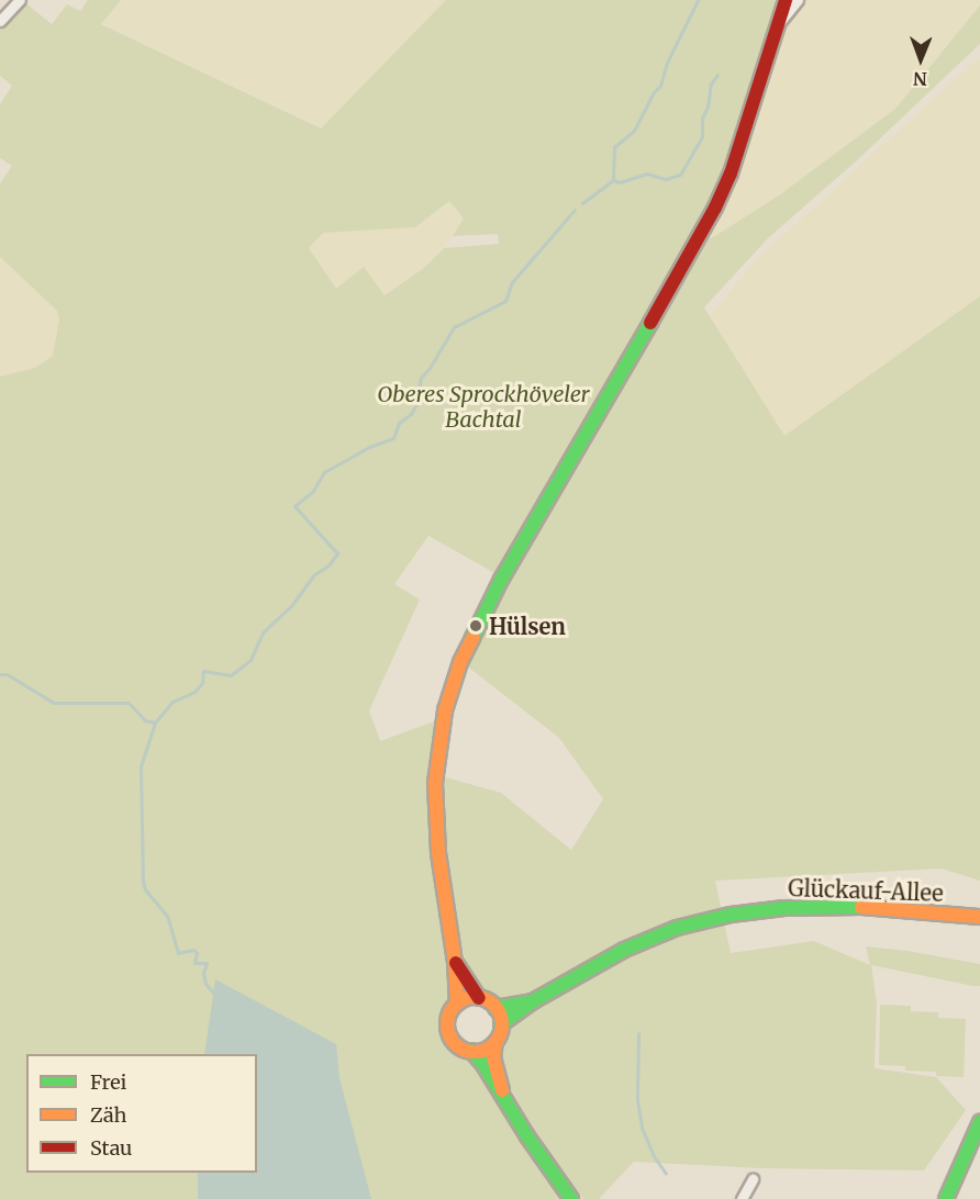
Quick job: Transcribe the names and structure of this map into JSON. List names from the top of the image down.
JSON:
{
  "streets": {
    "main road": ["Glückauf-Allee"]
  },
  "parks": ["Oberes Sprockhöveler Bachtal"],
  "places": ["Hülsen"],
  "legend": ["Frei", "Zäh", "Stau"],
  "north": "bottom"
}
